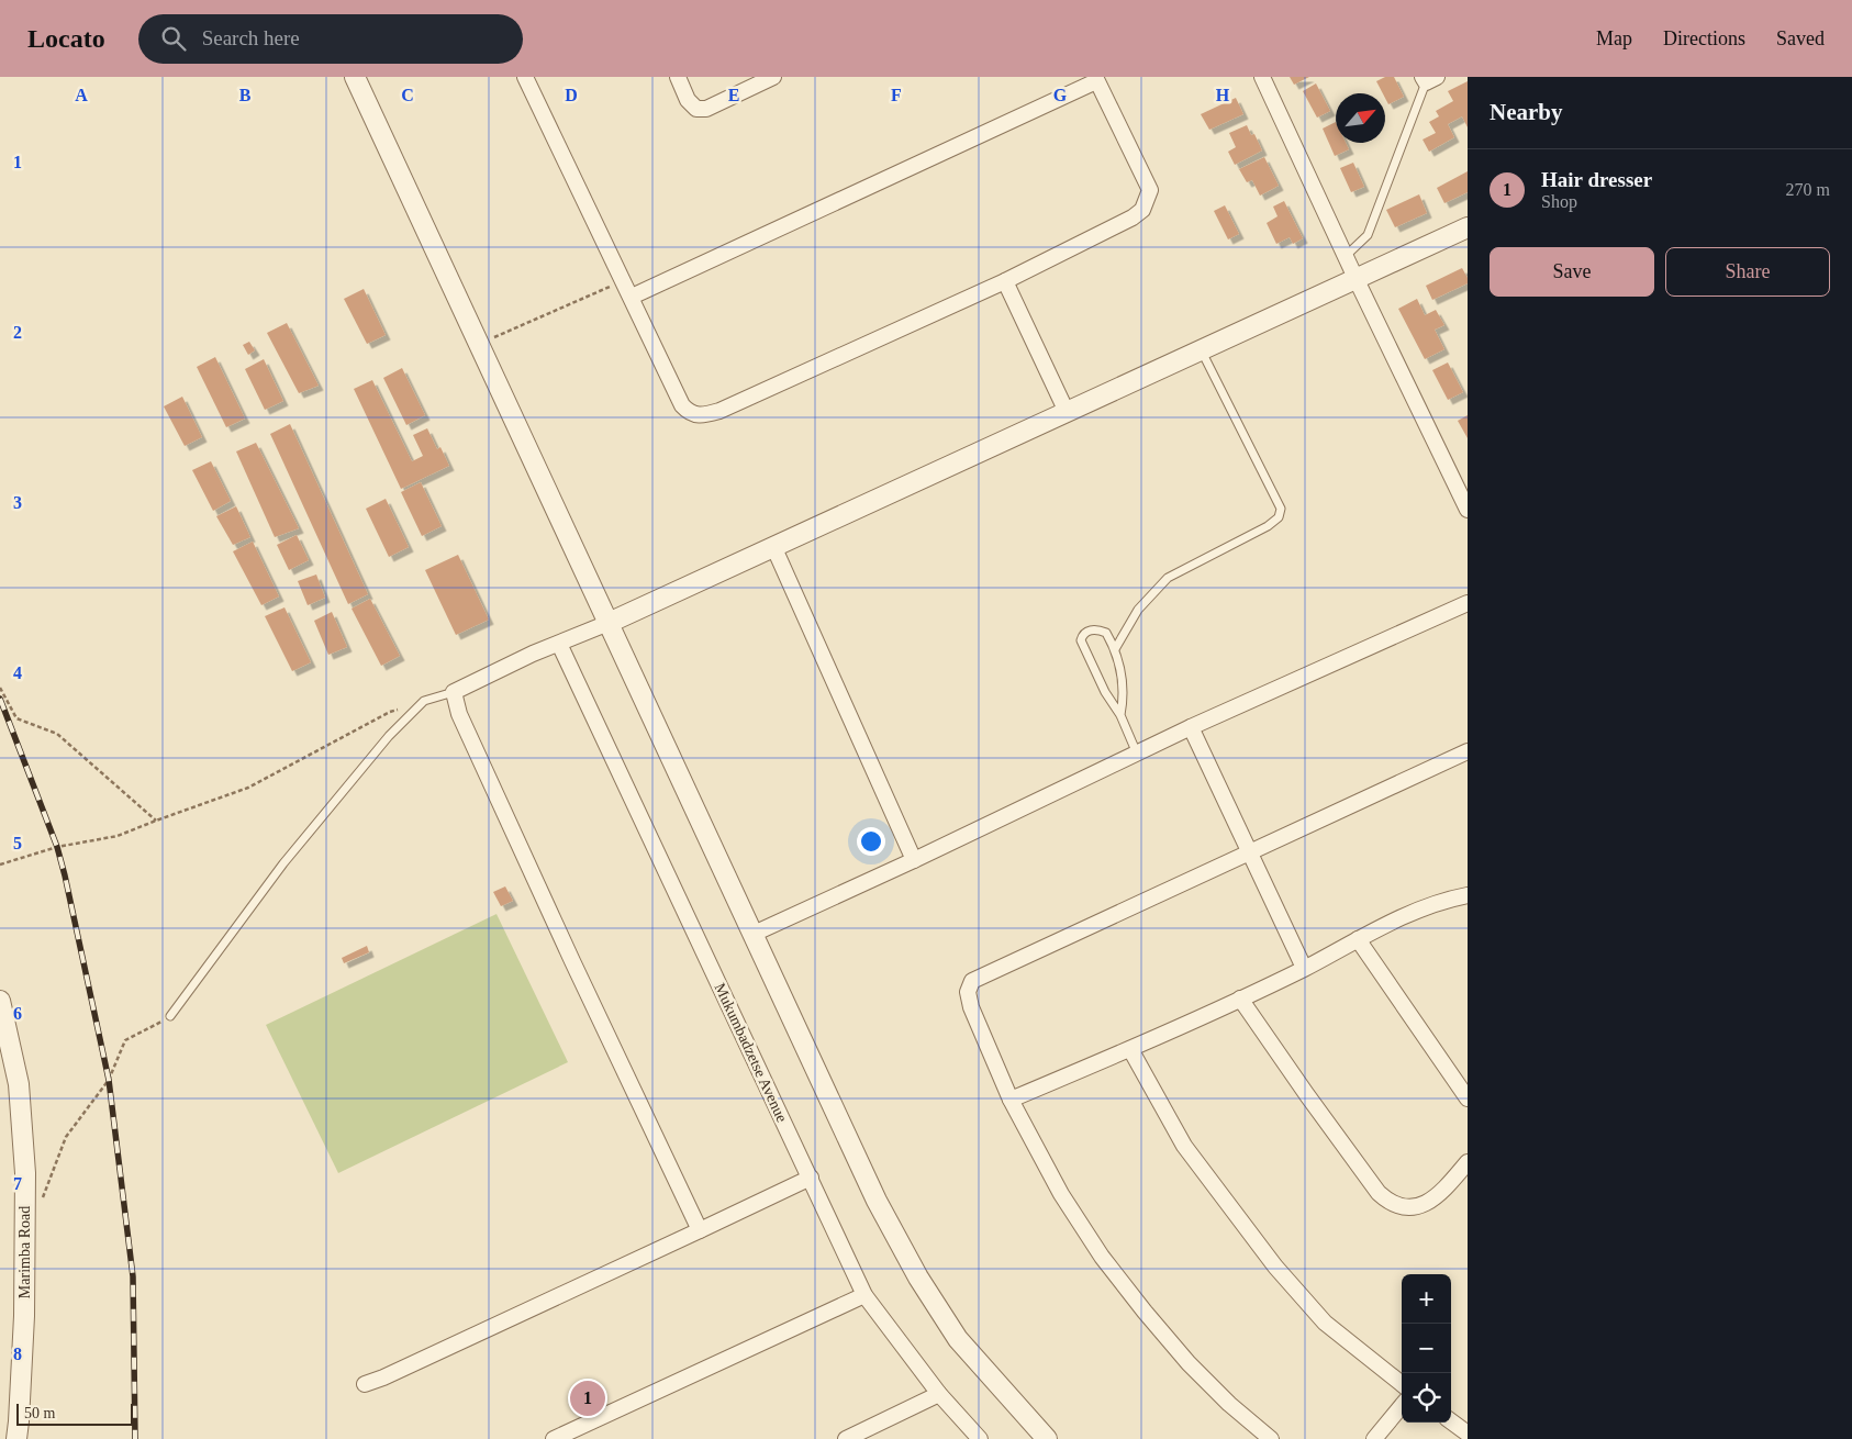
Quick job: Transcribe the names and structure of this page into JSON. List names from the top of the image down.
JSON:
{
  "streets": {
    "street": ["Mukumbadzetse Avenue", "Marimba Road"]
  },
  "scale_bar": "50 m",
  "north": "top right",
  "page": {
    "header": "Locato",
    "search": "Search here",
    "nav": ["Map", "Directions", "Saved"],
    "heading": "Nearby",
    "list": [
      {
        "mark": "1",
        "name": "Hair dresser",
        "note": "Shop",
        "value": "270 m"
      }
    ],
    "buttons": ["Save", "Share"],
    "map_buttons": ["+", "−"],
    "pins": "1",
    "scale": "50 m"
  },
  "grid": {
    "columns": [
      "A",
      "B",
      "C",
      "D",
      "E",
      "F",
      "G",
      "H"
    ],
    "rows": [
      "1",
      "2",
      "3",
      "4",
      "5",
      "6",
      "7",
      "8"
    ]
  }
}
